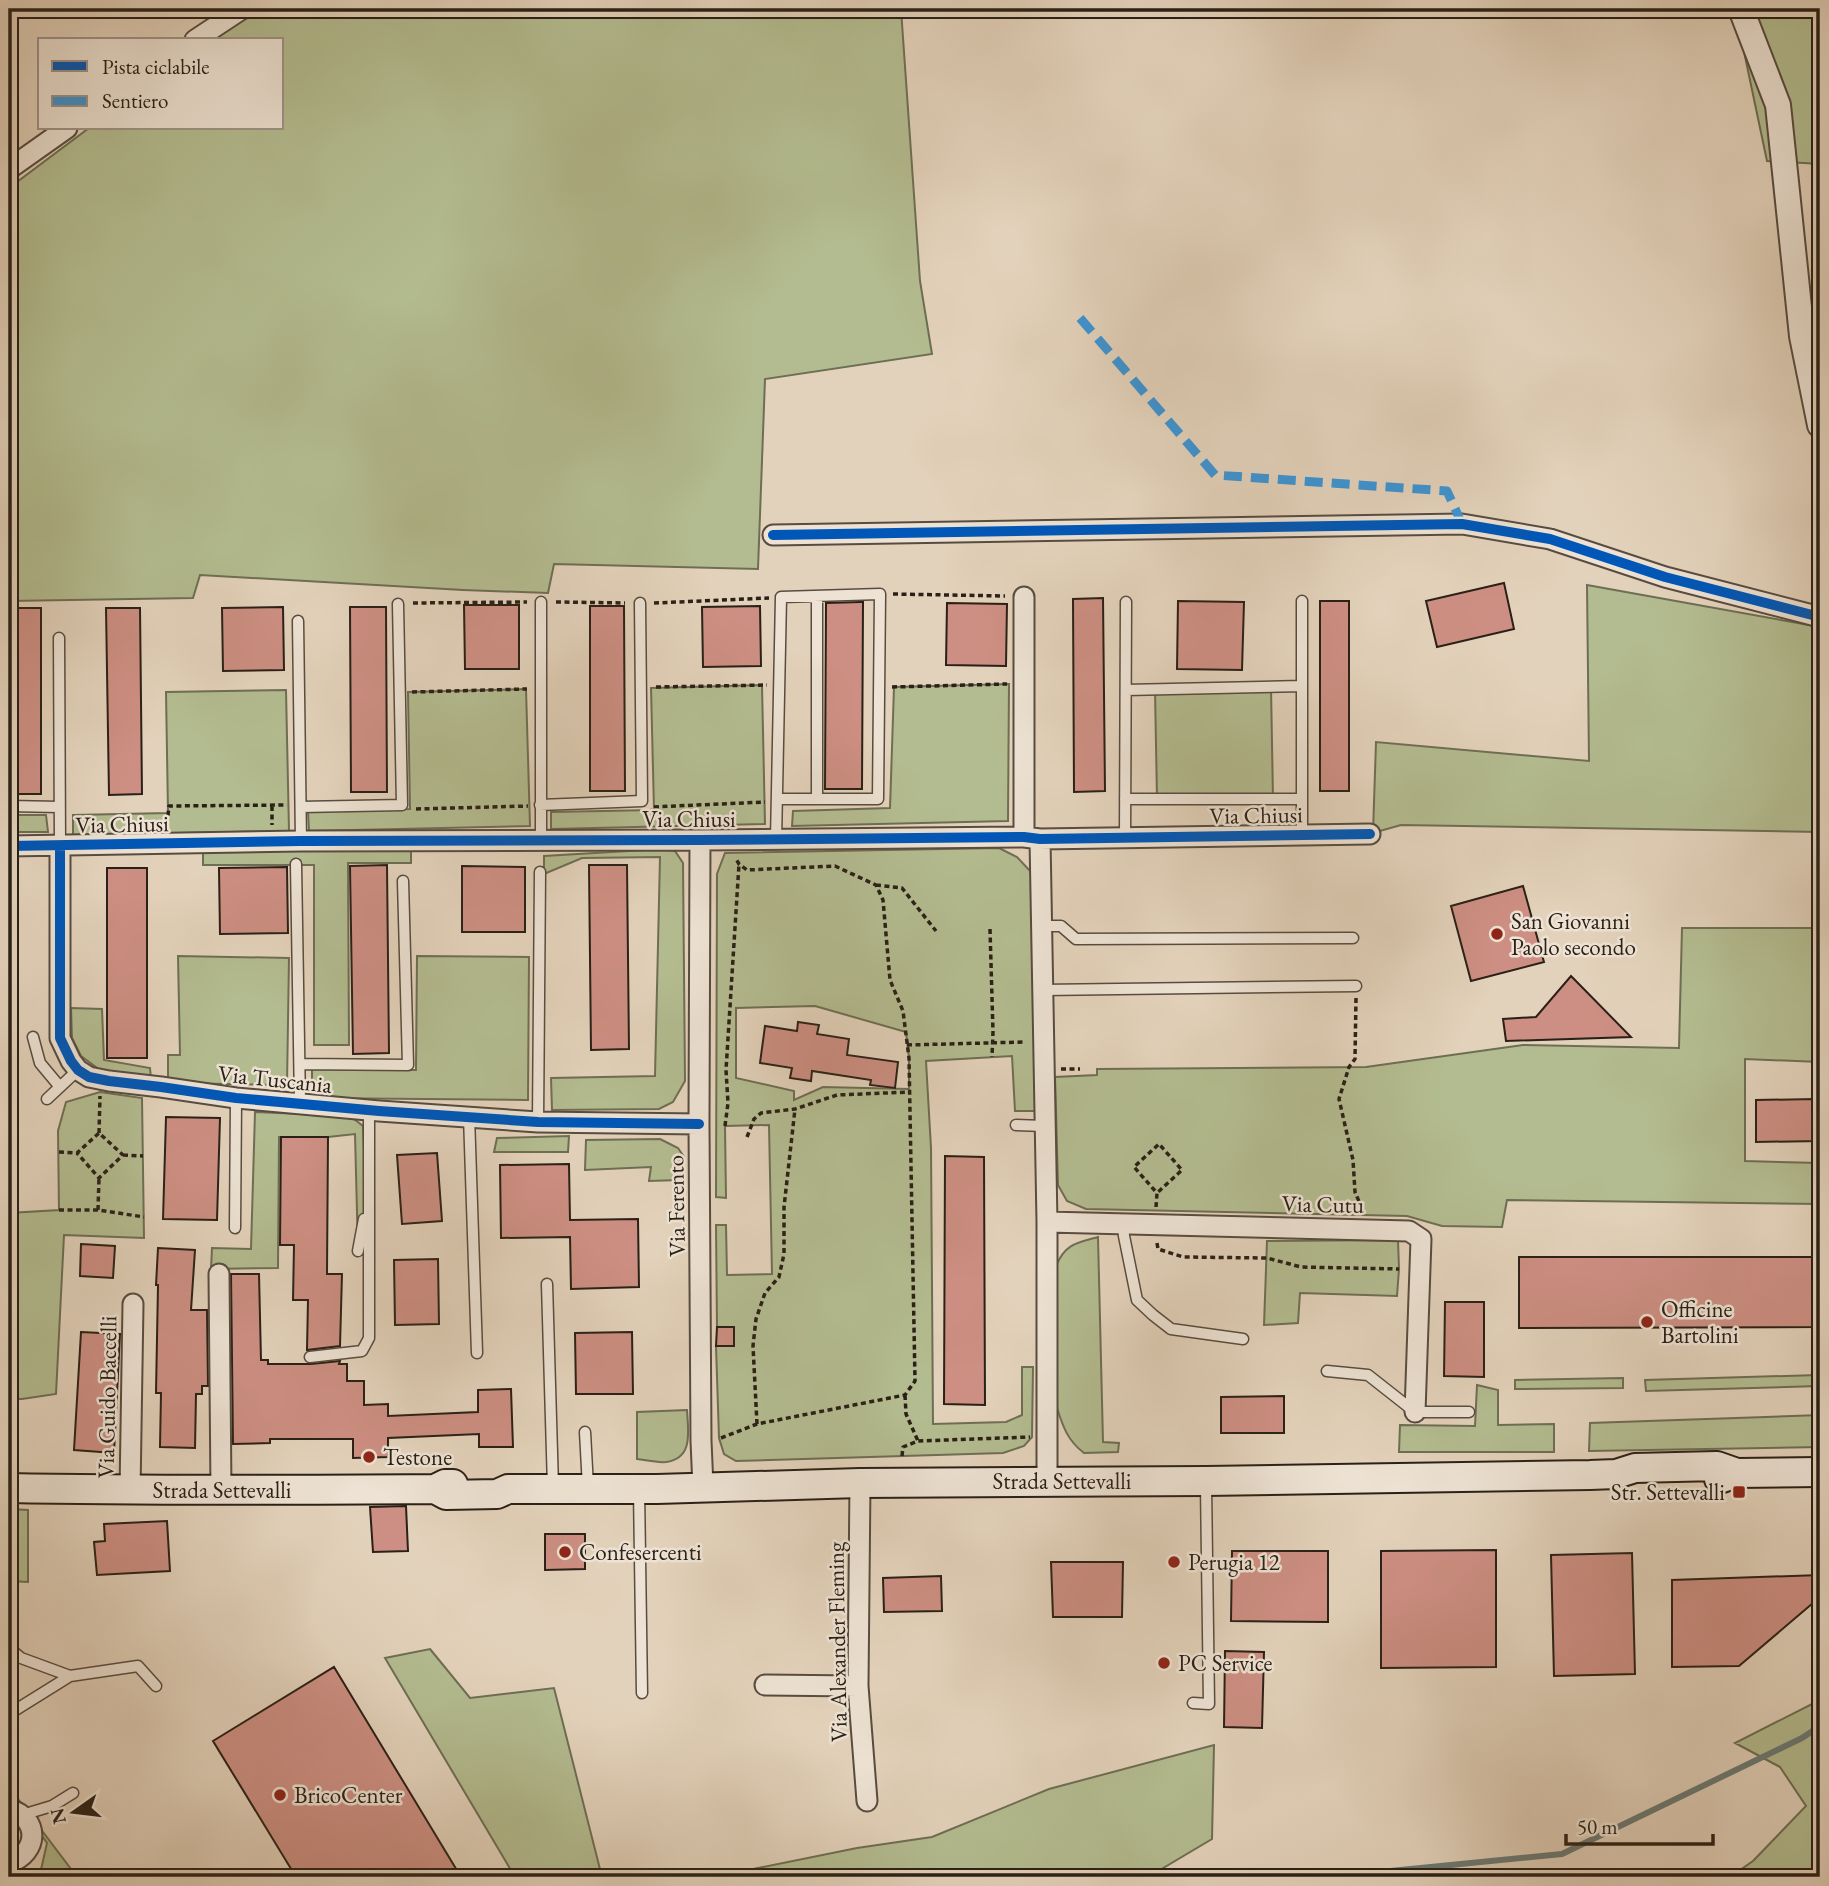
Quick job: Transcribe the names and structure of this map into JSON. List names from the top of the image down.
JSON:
{
  "streets": {
    "main road": ["Strada Settevalli"],
    "street": [
      "Via Chiusi",
      "Via Tuscania",
      "Via Cutu",
      "Via Ferento",
      "Via Guido Baccelli",
      "Via Alexander Fleming"
    ]
  },
  "crossings": [
    ["Via Chiusi", "Via Ferento"],
    ["Via Tuscania", "Via Ferento"],
    ["Via Ferento", "Strada Settevalli"],
    ["Via Guido Baccelli", "Strada Settevalli"],
    ["Strada Settevalli", "Via Alexander Fleming"]
  ],
  "places": {
    "other": [
      "San Giovanni Paolo secondo",
      "Officine Bartolini",
      "Testone",
      "Confesercenti",
      "Perugia 12",
      "PC Service",
      "BricoCenter"
    ],
    "transit": ["Str. Settevalli"]
  },
  "legend": ["Pista ciclabile", "Sentiero"],
  "scale_bar": "50 m",
  "north": "left"
}
